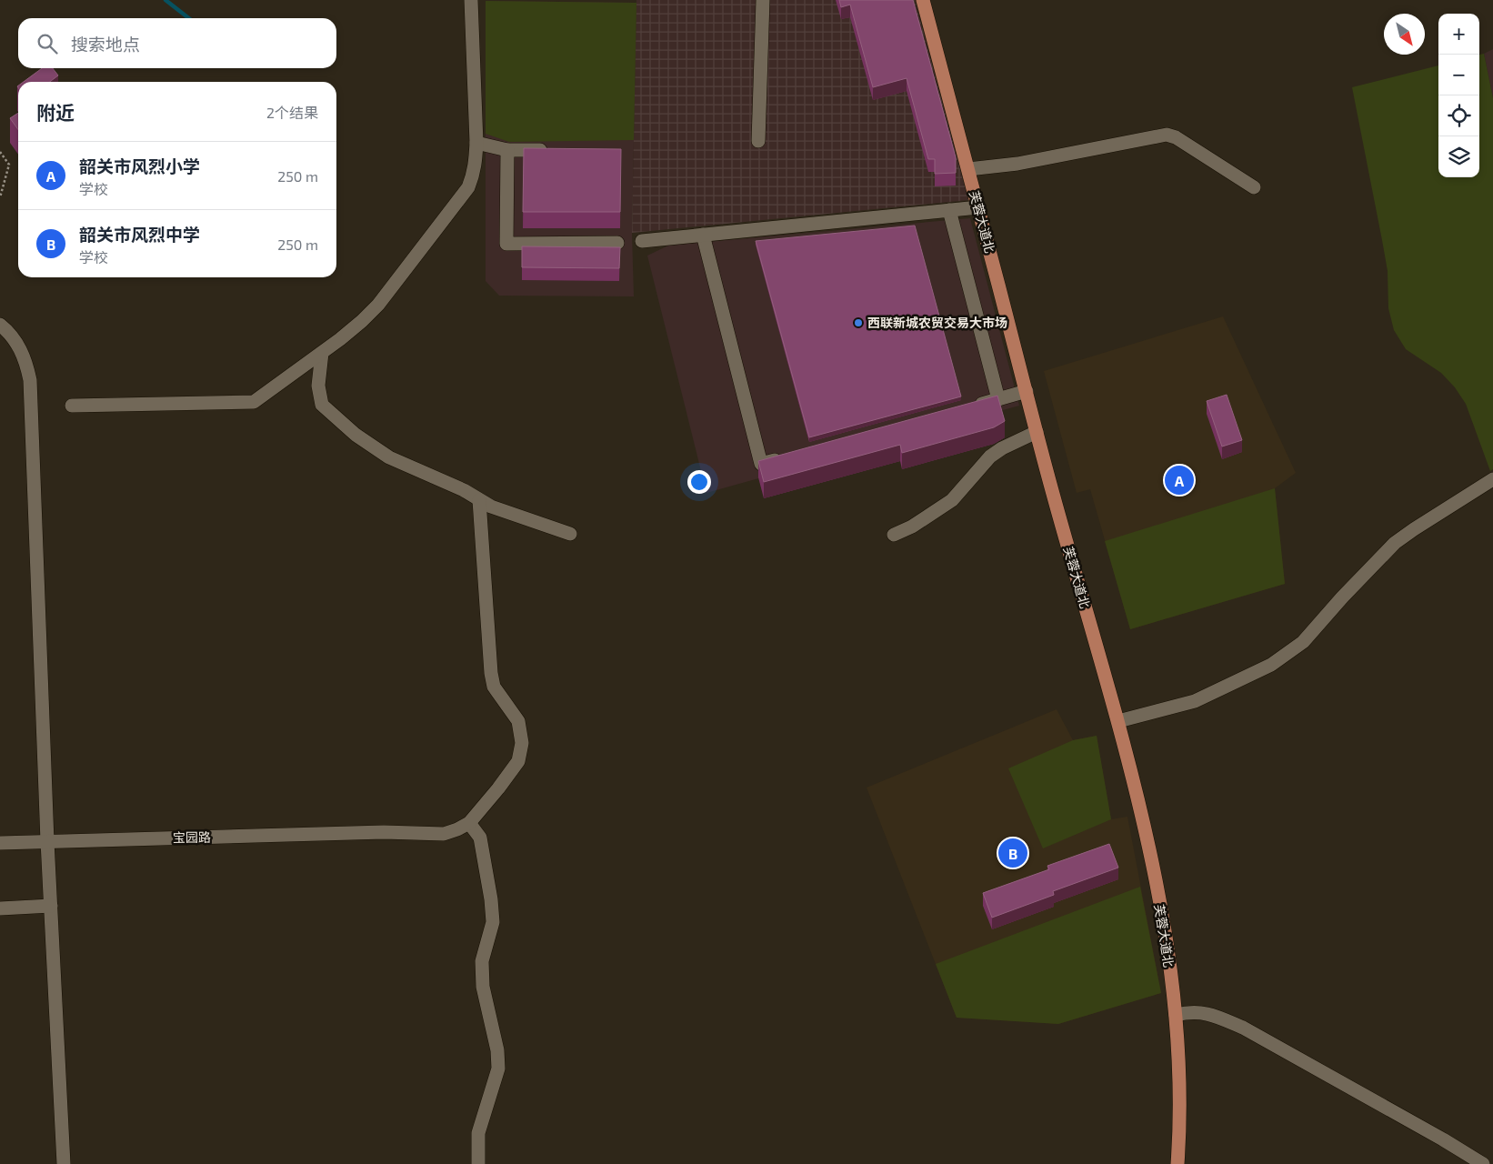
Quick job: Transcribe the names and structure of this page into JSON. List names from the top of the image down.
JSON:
{
  "streets": {
    "main road": ["芙蓉大道北"],
    "street": ["宝园路"]
  },
  "places": ["西联新城农贸交易大市场"],
  "north": "bottom right",
  "page": {
    "map_buttons": ["+", "−"],
    "search": "搜索地点",
    "heading": ["附近", "2个结果"],
    "list": [
      {
        "mark": "A",
        "name": "韶关市风烈小学",
        "note": "学校",
        "value": "250 m"
      },
      {
        "mark": "B",
        "name": "韶关市风烈中学",
        "note": "学校",
        "value": "250 m"
      }
    ],
    "pins": ["A", "B"]
  }
}
